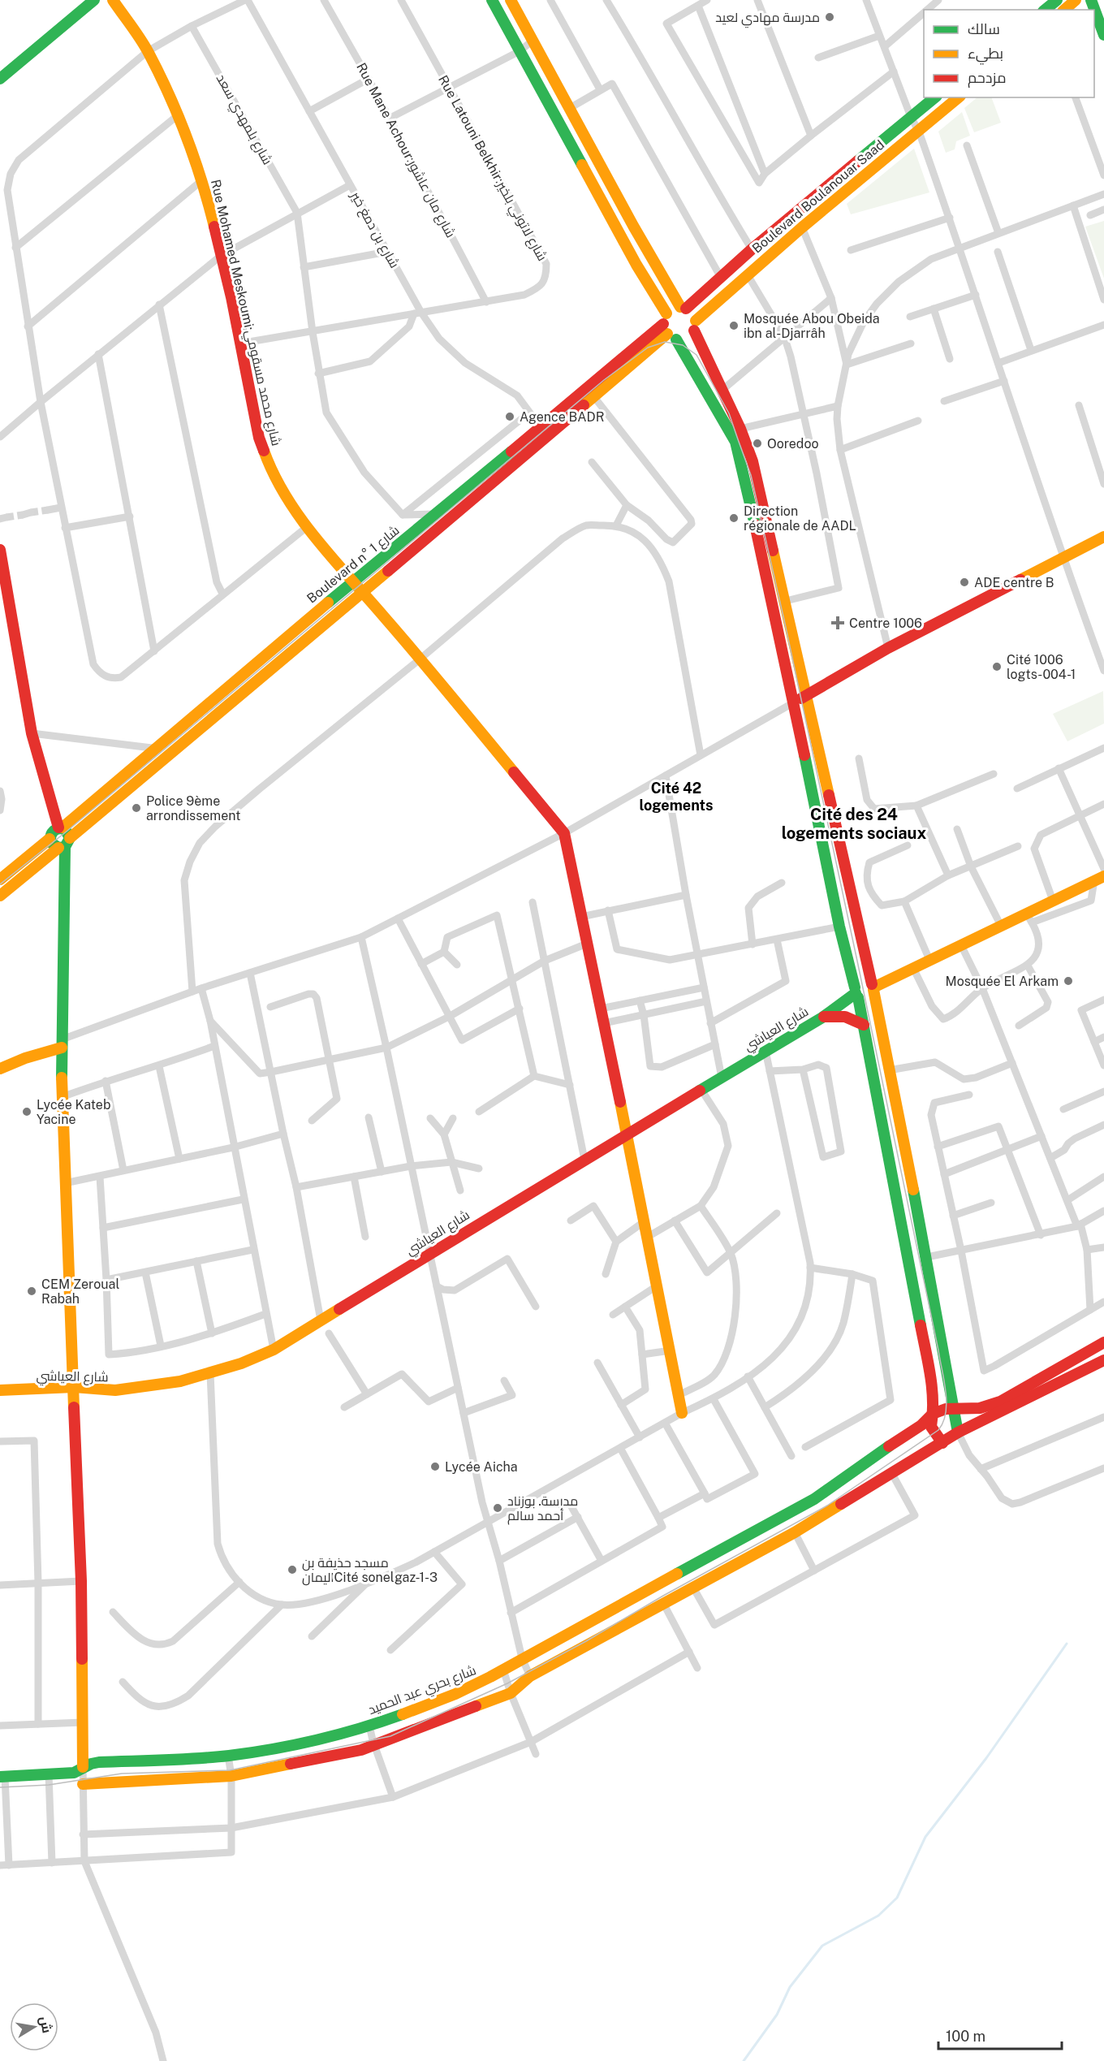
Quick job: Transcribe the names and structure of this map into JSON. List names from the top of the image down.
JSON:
{
  "streets": {
    "street": [
      "شارع بلمهدي سعد",
      "Rue Mane Achour;شارع مان عاشور",
      "Rue Latouni Belkhir;شارع لاتوني بلخير",
      "Boulevard Boulanouar Saad",
      "شارع بن دمغ خير",
      "Rue Mohamed Meskoumi;شارع محمد مسقومي",
      "Boulevard n° شارع 1",
      "شارع العياشي",
      "شارع بحري عبد الحميد"
    ]
  },
  "crossings": [
    ["Rue Mane Achour;شارع مان عاشور", "Rue Latouni Belkhir;شارع لاتوني بلخير"],
    ["Rue Latouni Belkhir;شارع لاتوني بلخير", "شارع بن دمغ خير"],
    ["Rue Latouni Belkhir;شارع لاتوني بلخير", "Rue Mohamed Meskoumi;شارع محمد مسقومي"],
    ["Boulevard Boulanouar Saad", "Boulevard n° شارع 1"],
    ["شارع بن دمغ خير", "Boulevard n° شارع 1"],
    ["Rue Mohamed Meskoumi;شارع محمد مسقومي", "Boulevard n° شارع 1"]
  ],
  "districts": ["Cité 42 logements", "Cité des 24 logements sociaux"],
  "places": {
    "other": [
      "مدرسة مهادي لعيد",
      "Mosquée Abou Obeida ibn al-Djarrâh",
      "Agence BADR",
      "Ooredoo",
      "Direction régionale de AADL",
      "ADE centre B",
      "Cité 1006 logts-004-1",
      "Police 9ème arrondissement",
      "Mosquée El Arkam",
      "Lycée Kateb Yacine",
      "CEM Zeroual Rabah",
      "Lycée Aicha",
      "مدرسة. بوزناد أحمد سالم",
      "مسجد حذيفة بن اليمانCité sonelgaz-1-3"
    ],
    "health": ["Centre 1006"]
  },
  "legend": ["سالك", "بطيء", "مزدحم"],
  "scale_bar": "100 m",
  "north": "right"
}
